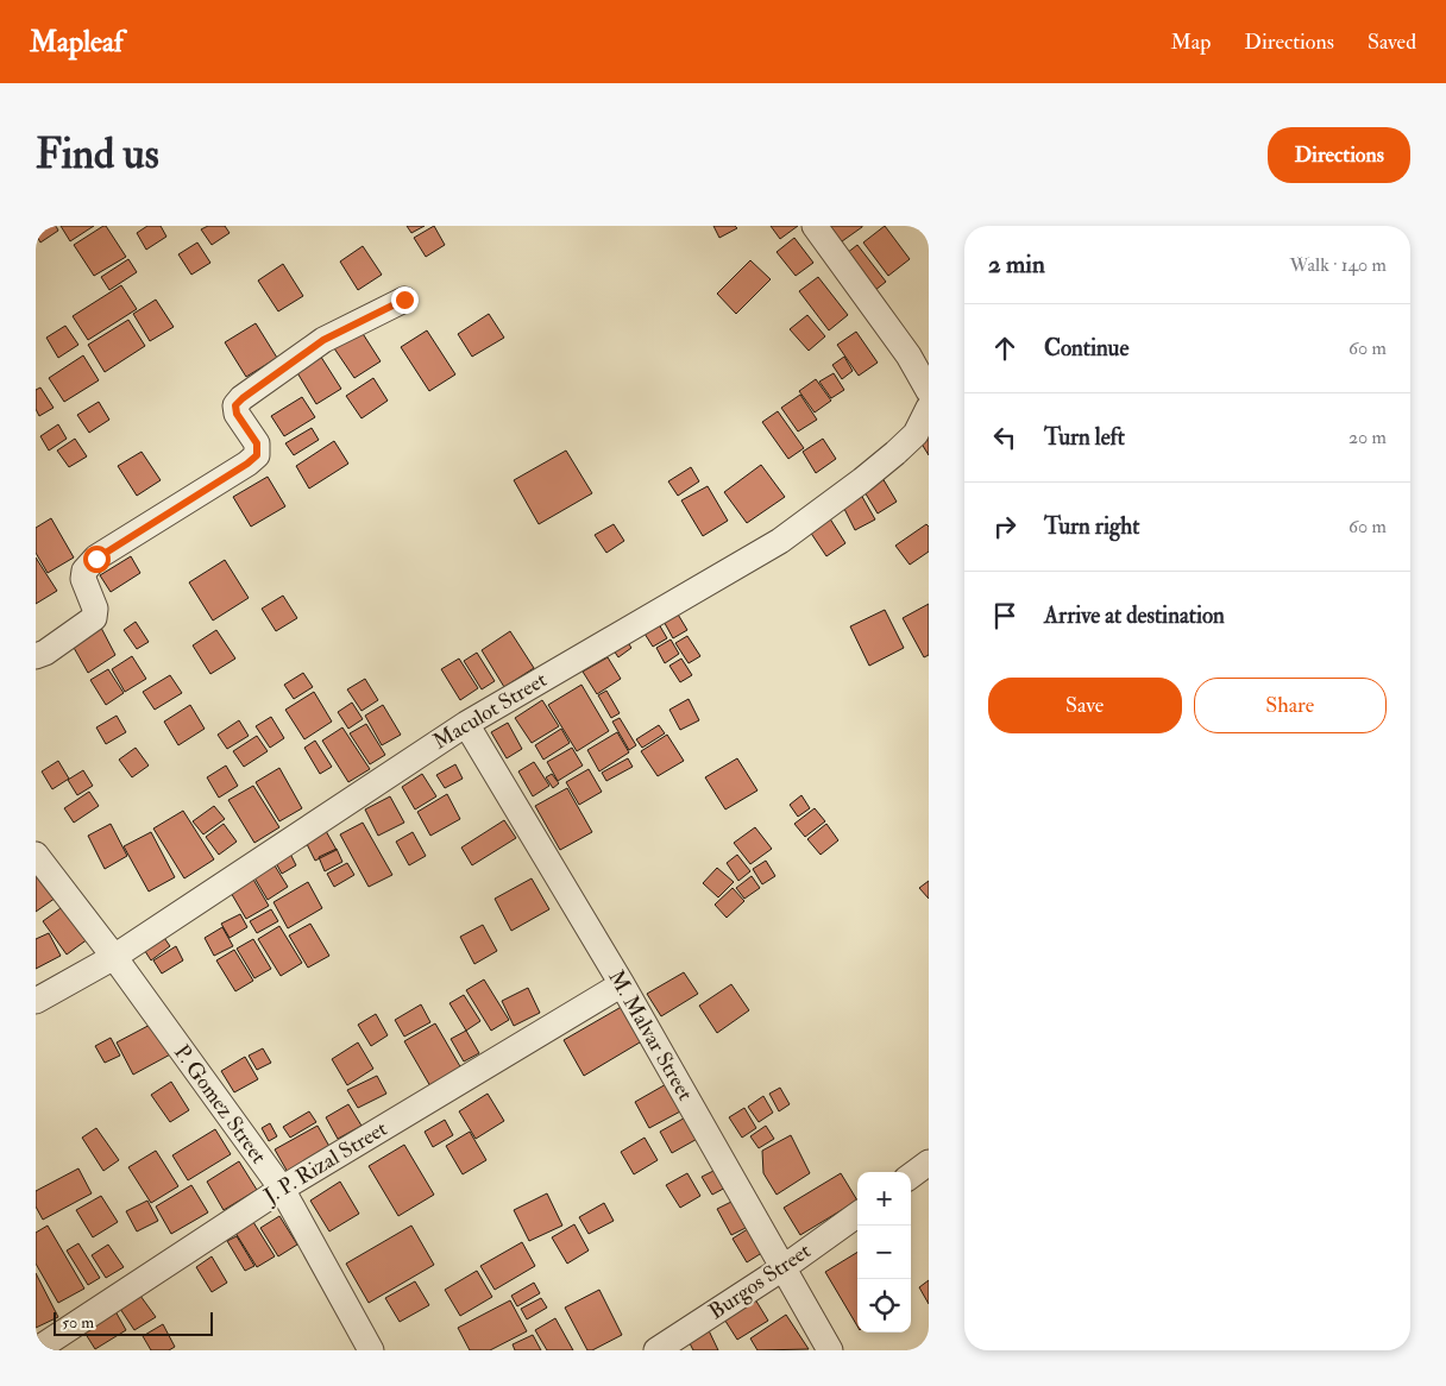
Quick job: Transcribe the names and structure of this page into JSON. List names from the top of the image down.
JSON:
{
  "streets": {
    "street": [
      "Maculot Street",
      "M. Malvar Street",
      "P. Gomez Street",
      "J. P. Rizal Street",
      "Burgos Street"
    ]
  },
  "crossings": [
    ["Maculot Street", "M. Malvar Street"],
    ["Maculot Street", "P. Gomez Street"],
    ["M. Malvar Street", "J. P. Rizal Street"],
    ["M. Malvar Street", "Burgos Street"],
    ["P. Gomez Street", "J. P. Rizal Street"]
  ],
  "scale_bar": "50 m",
  "page": {
    "header": "Mapleaf",
    "nav": ["Map", "Directions", "Saved"],
    "buttons": [
      "Directions",
      ["Save", "Share"]
    ],
    "title": "Find us",
    "heading": ["2 min", "Walk · 140 m"],
    "list": [
      ["Continue", "60 m"],
      ["Turn left", "20 m"],
      ["Turn right", "60 m"],
      "Arrive at destination"
    ],
    "map_buttons": ["+", "−"],
    "scale": "50 m"
  }
}
